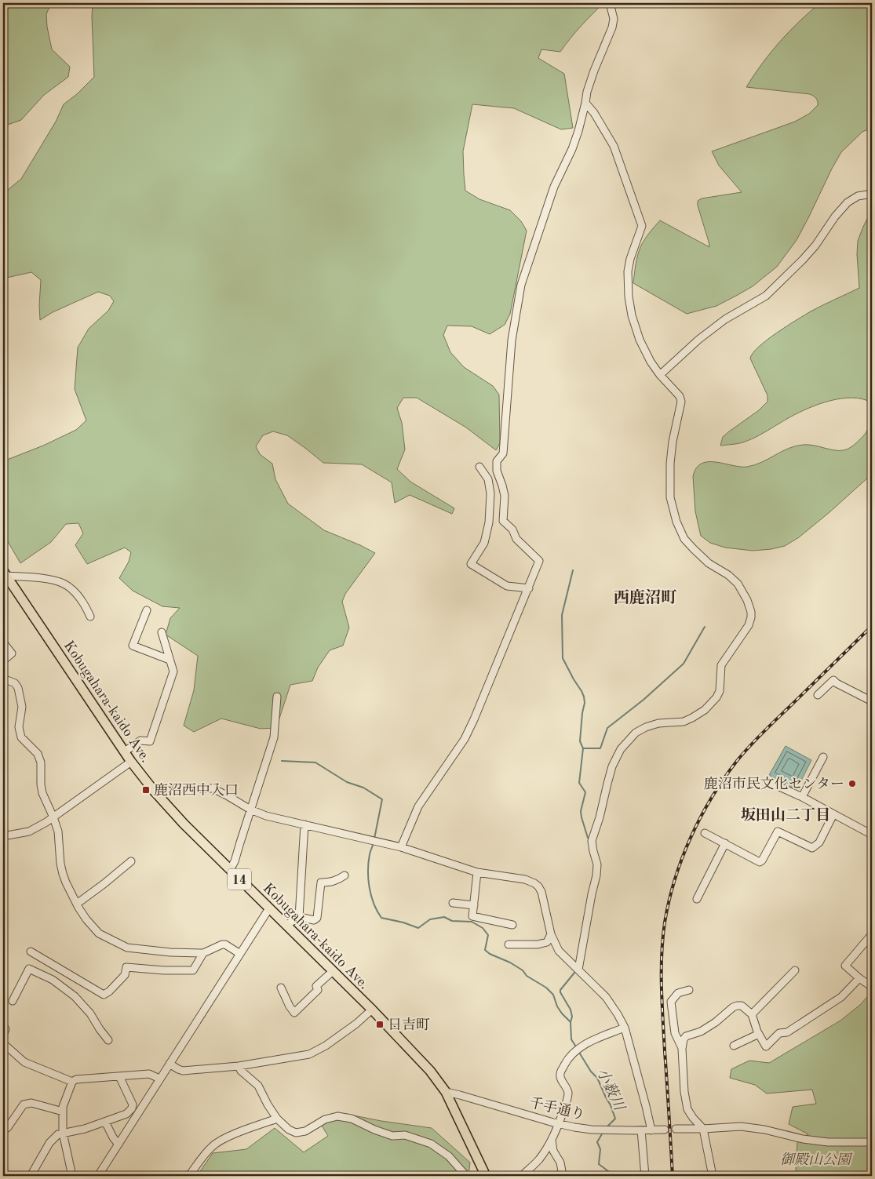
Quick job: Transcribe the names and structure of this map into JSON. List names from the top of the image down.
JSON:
{
  "streets": {
    "main road": ["Kobugahara-kaido Ave.", "14"],
    "street": ["千手通り"]
  },
  "crossings": [
    ["Kobugahara-kaido Ave.", "千手通り"]
  ],
  "districts": ["西鹿沼町", "坂田山二丁目"],
  "water": ["小薮川"],
  "parks": ["御殿山公園"],
  "places": {
    "other": ["鹿沼市民文化センター"],
    "transit": ["鹿沼西中入口", "日吉町"]
  }
}
